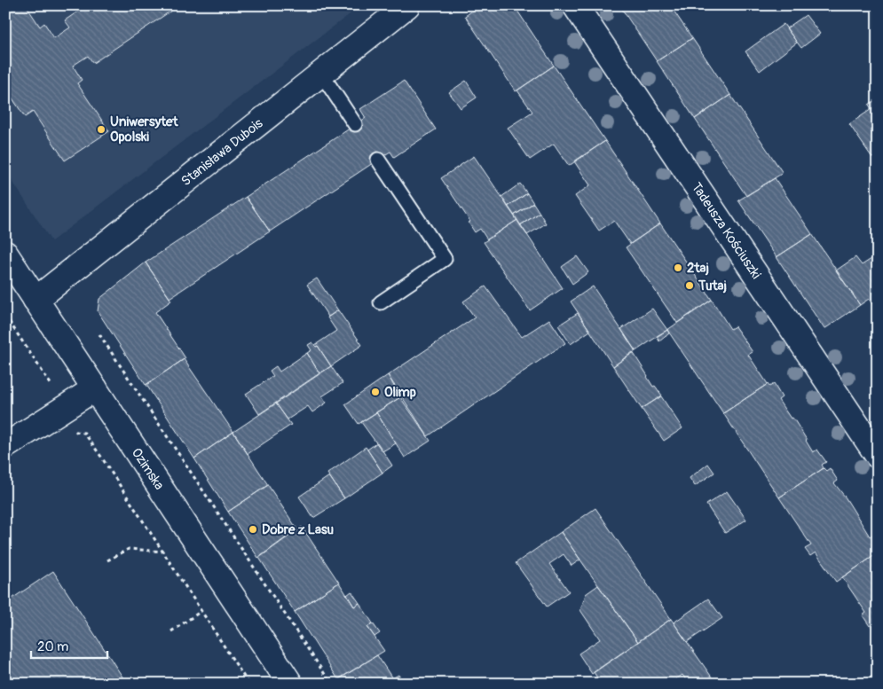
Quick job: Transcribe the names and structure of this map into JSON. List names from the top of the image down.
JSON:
{
  "streets": {
    "street": ["Stanisława Dubois", "Tadeusza Kościuszki", "Ozimska"]
  },
  "crossings": [
    ["Stanisława Dubois", "Ozimska"]
  ],
  "places": [
    "Uniwersytet Opolski",
    "2taj",
    "Tutaj",
    "Olimp",
    "Dobre z Lasu"
  ],
  "scale_bar": "20 m"
}
